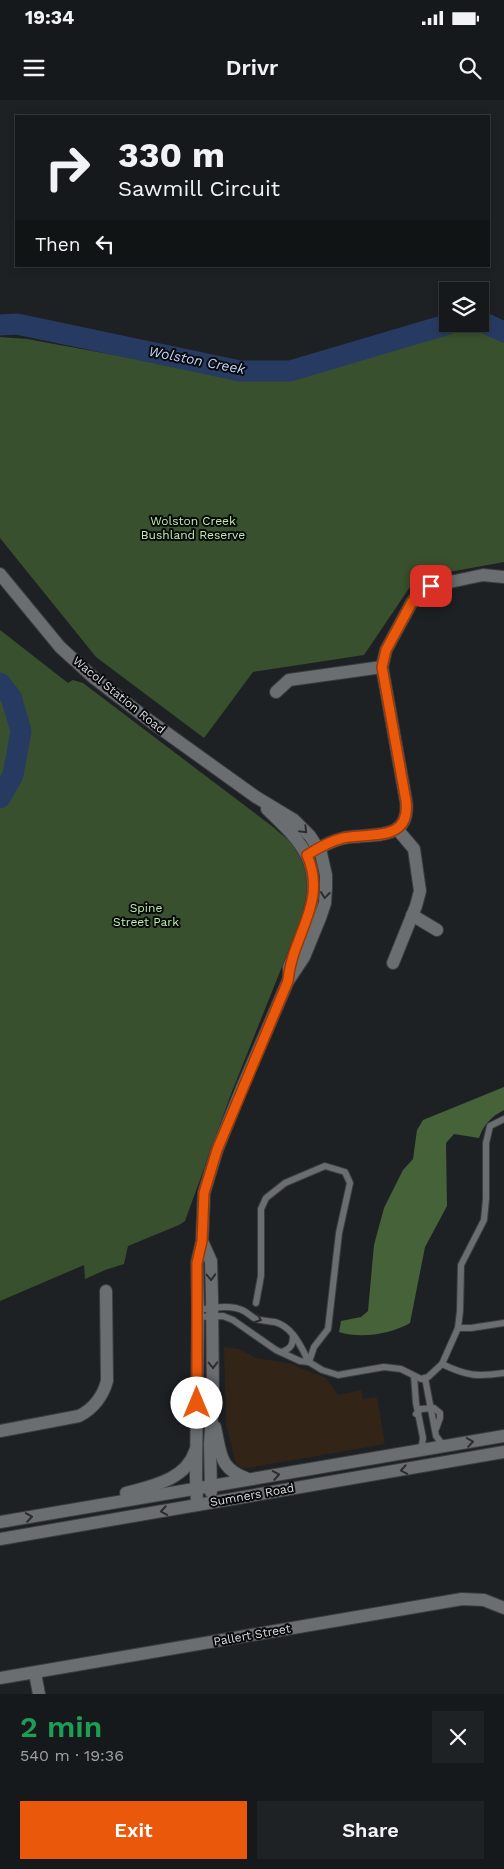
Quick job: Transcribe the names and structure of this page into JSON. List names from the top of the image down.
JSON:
{
  "streets": {
    "street": ["Wacol Station Road", "Sumners Road", "Pallert Street"]
  },
  "crossings": [
    ["Wacol Station Road", "Sumners Road"]
  ],
  "water": ["Wolston Creek"],
  "parks": ["Wolston Creek Bushland Reserve", "Spine Street Park"],
  "page": {
    "status": "19:34",
    "header": "Drivr",
    "turn": ["330 m", "Sawmill Circuit"],
    "then": "Then",
    "heading": ["2 min", "540 m · 19:36"],
    "buttons": ["Exit", "Share"]
  }
}
